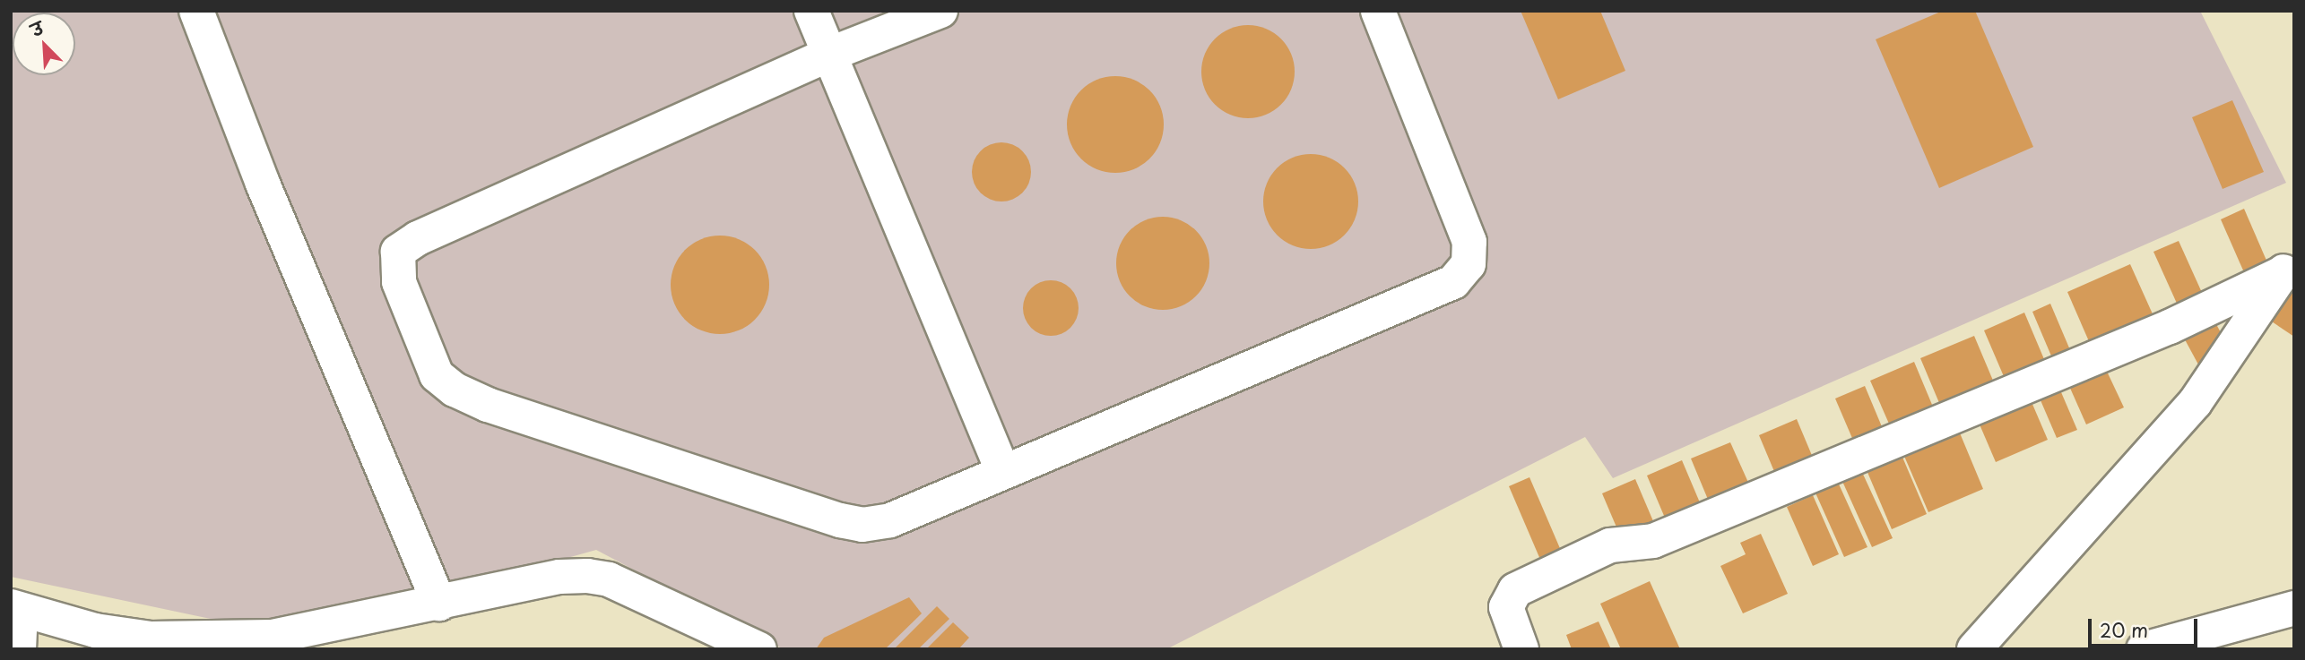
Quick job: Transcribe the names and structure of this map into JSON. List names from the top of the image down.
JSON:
{
  "scale_bar": "20 m",
  "north": "top left"
}
